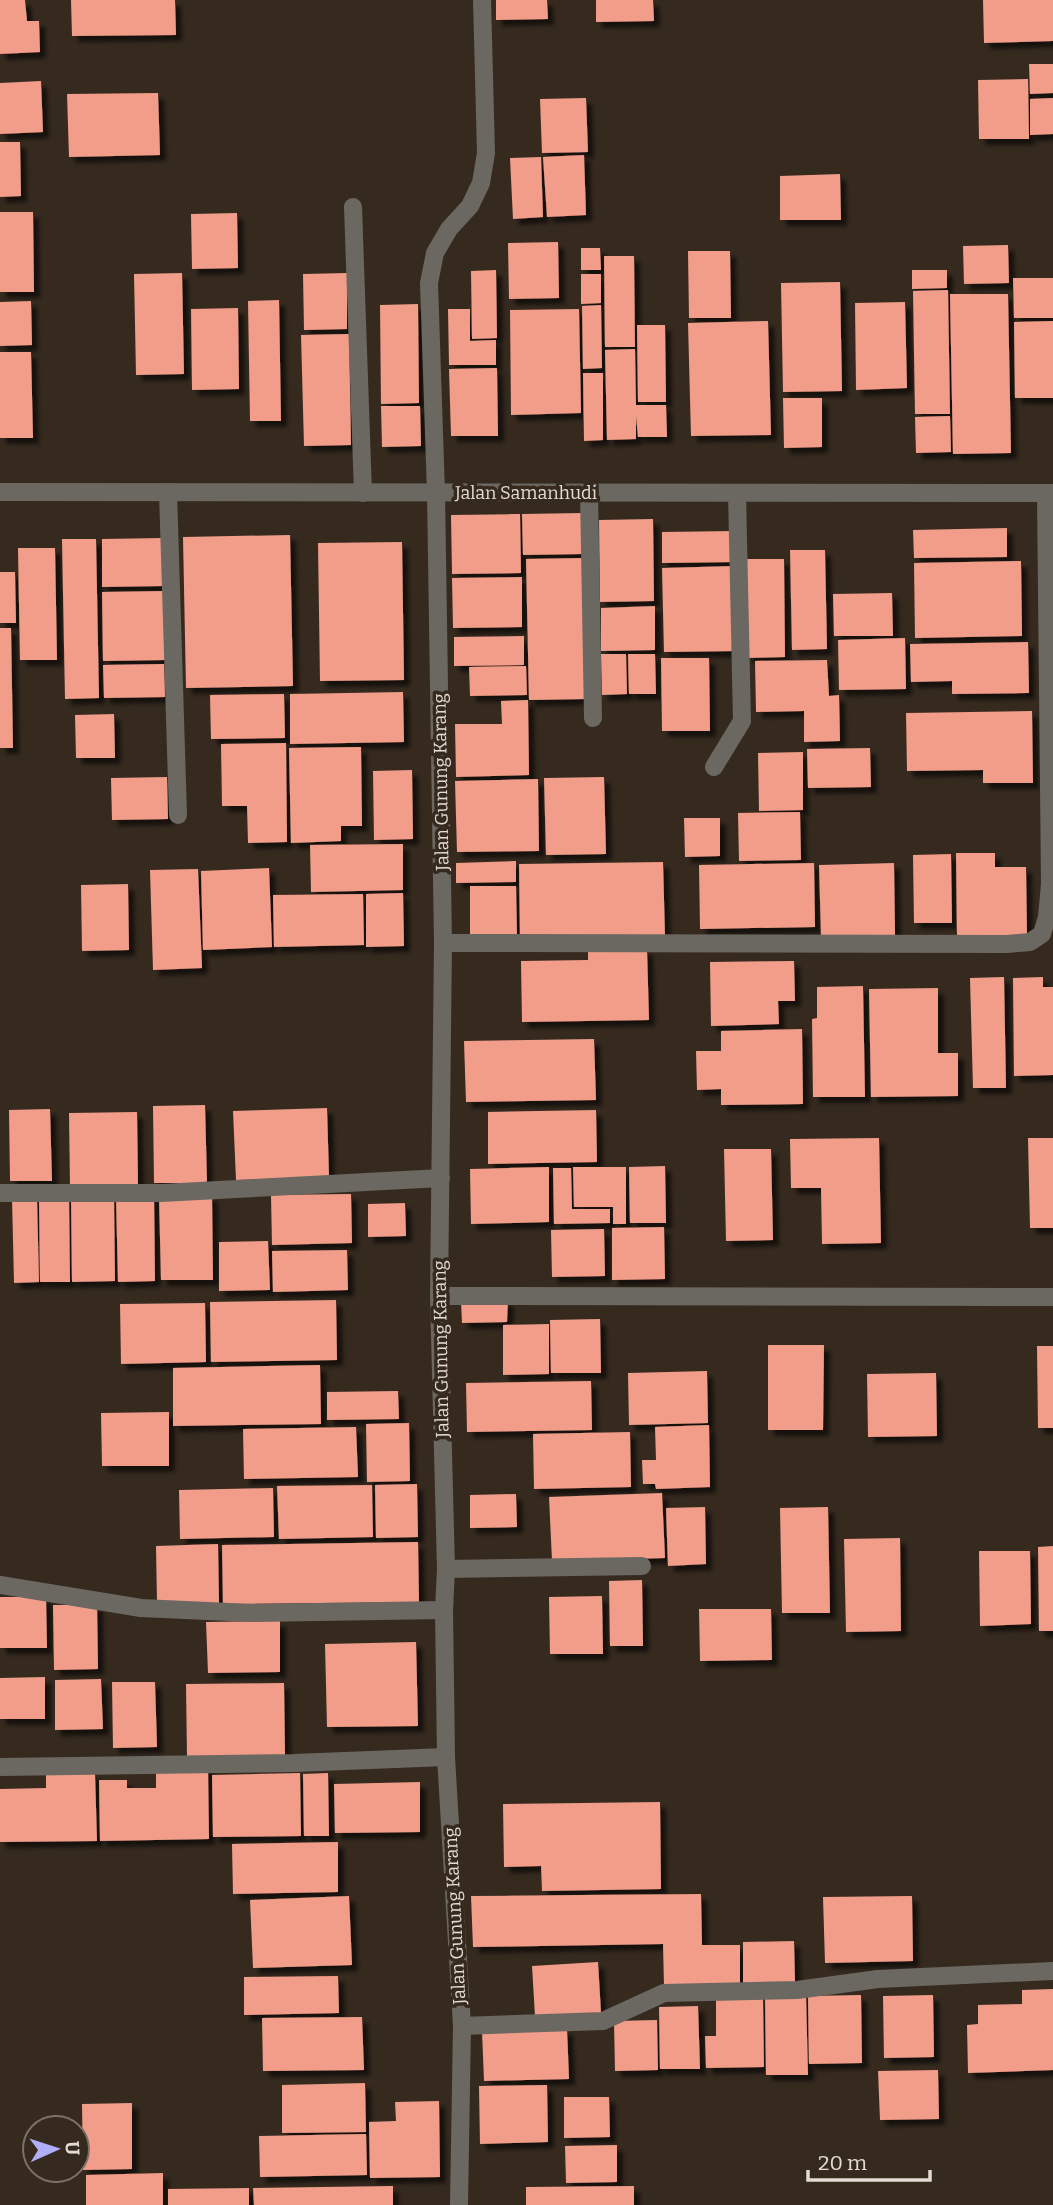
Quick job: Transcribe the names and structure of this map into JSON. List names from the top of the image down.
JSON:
{
  "streets": {
    "street": ["Jalan Samanhudi", "Jalan Gunung Karang"]
  },
  "crossings": [
    ["Jalan Samanhudi", "Jalan Gunung Karang"]
  ],
  "scale_bar": "20 m",
  "north": "right"
}
